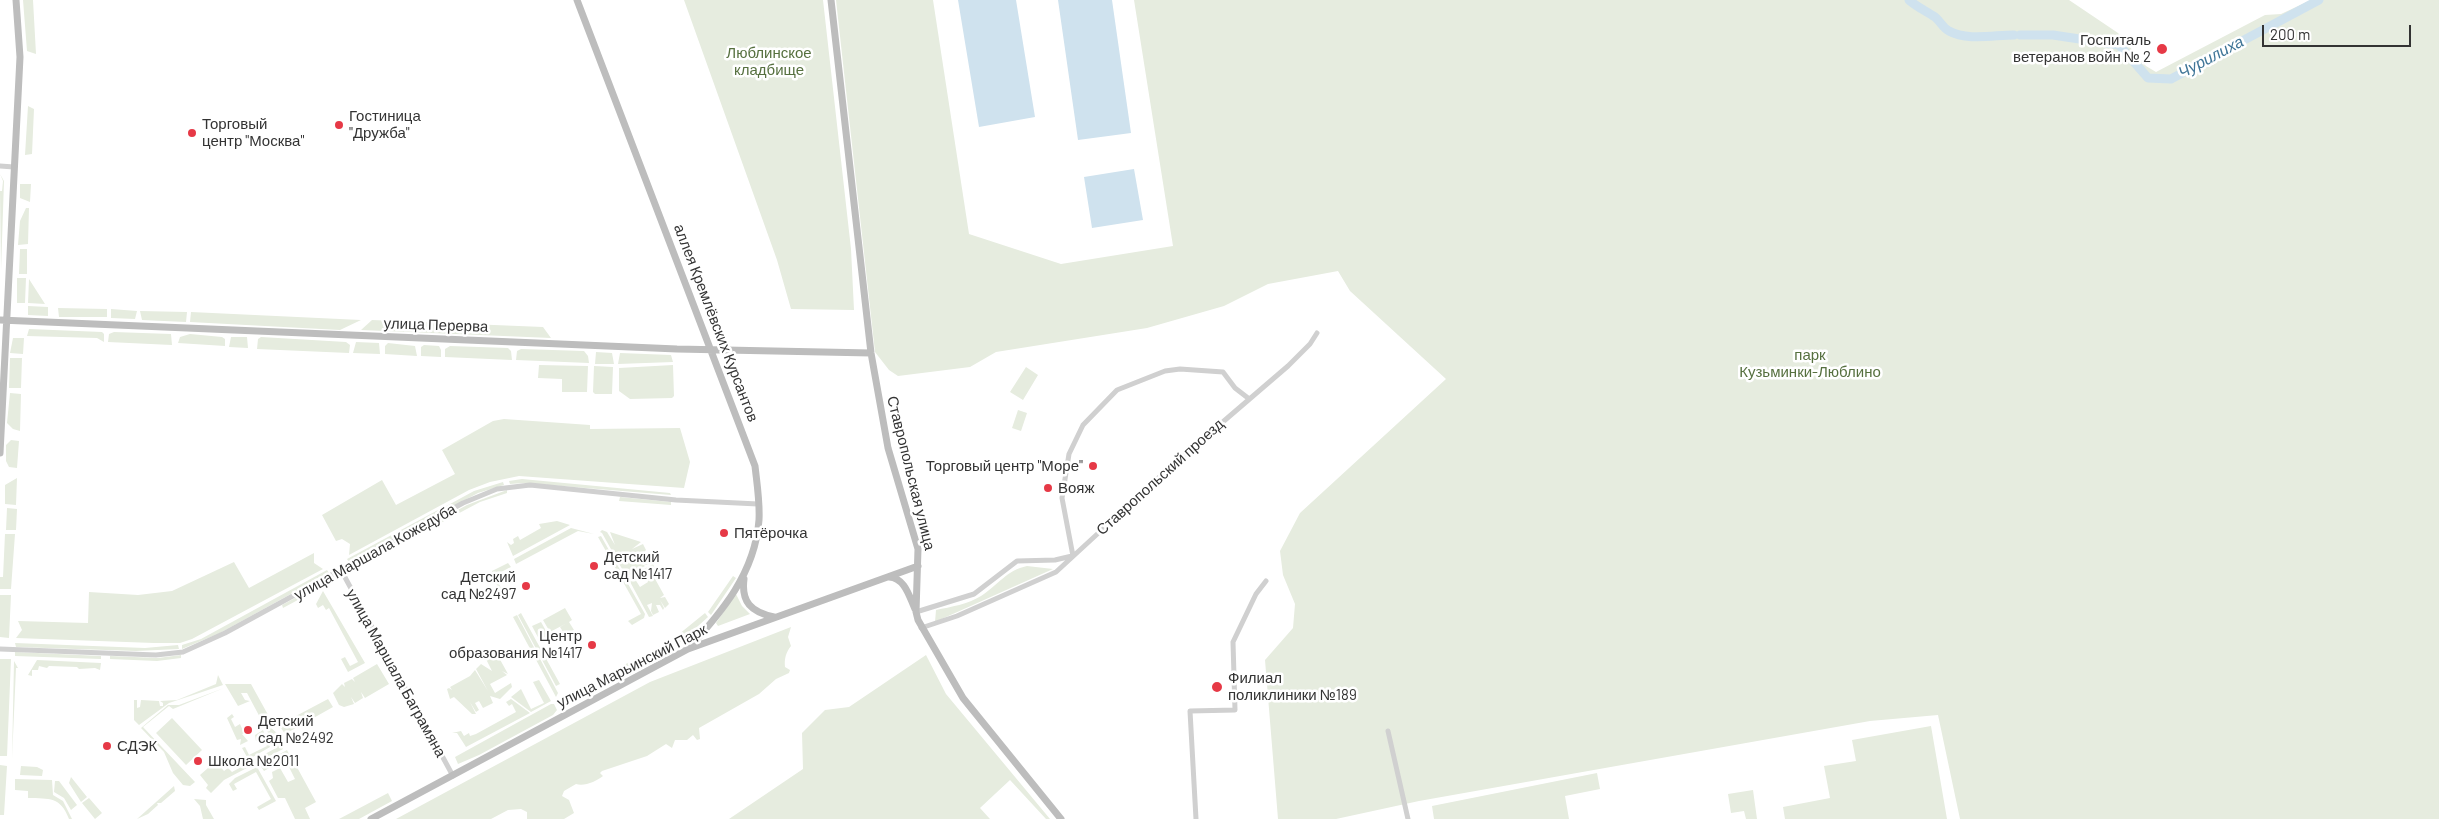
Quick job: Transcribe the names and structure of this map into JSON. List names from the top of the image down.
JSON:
{
  "streets": {
    "street": [
      "аллея Кремлёвских Курсантов",
      "улица Перерва",
      "Ставропольская улица",
      "Ставропольский проезд",
      "улица Маршала Кожедуба",
      "улица Марьинский Парк",
      "улица Маршала Баграмяна"
    ]
  },
  "crossings": [
    ["аллея Кремлёвских Курсантов", "улица Перерва"],
    ["аллея Кремлёвских Курсантов", "улица Маршала Кожедуба"],
    ["аллея Кремлёвских Курсантов", "улица Марьинский Парк"],
    ["улица Перерва", "Ставропольская улица"],
    ["Ставропольская улица", "Ставропольский проезд"],
    ["Ставропольская улица", "улица Марьинский Парк"],
    ["улица Маршала Кожедуба", "улица Маршала Баграмяна"],
    ["улица Марьинский Парк", "улица Маршала Баграмяна"]
  ],
  "water": ["Чурилиха"],
  "parks": ["Люблинское кладбище", "парк Кузьминки-Люблино"],
  "places": [
    "Госпиталь ветеранов войн № 2",
    "Гостиница \"Дружба\"",
    "Торговый центр \"Москва\"",
    "Торговый центр \"Море\"",
    "Вояж",
    "Пятёрочка",
    "Детский сад №1417",
    "Детский сад №2497",
    "Центр образования №1417",
    "Филиал поликлиники №189",
    "Детский сад №2492",
    "СДЭК",
    "Школа №2011"
  ],
  "scale_bar": "200 m"
}
